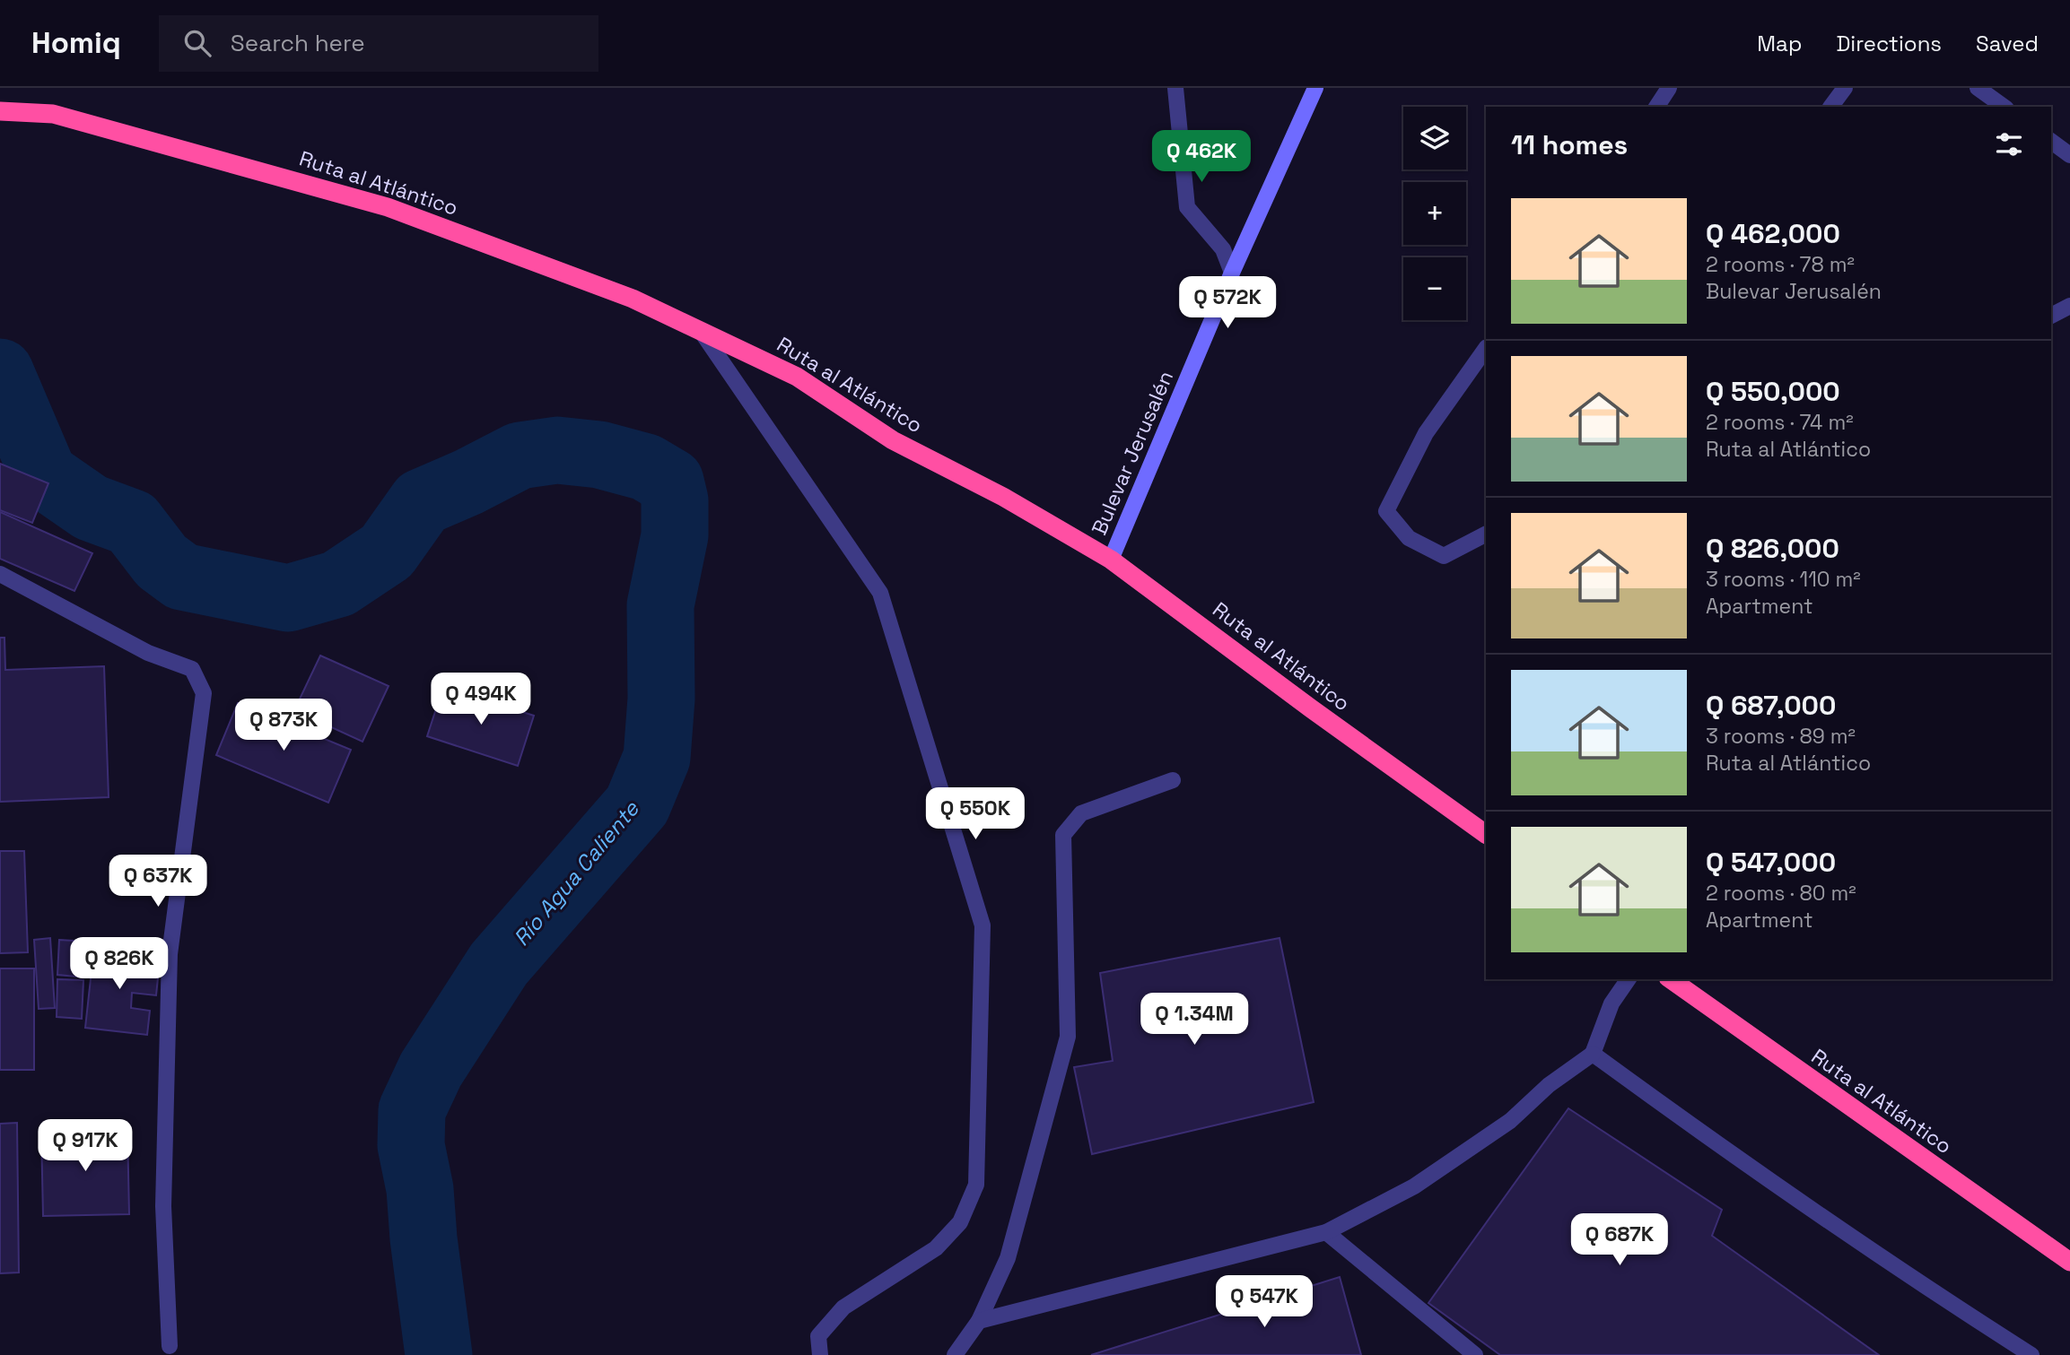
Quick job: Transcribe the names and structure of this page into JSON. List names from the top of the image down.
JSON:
{
  "streets": {
    "highway": ["Ruta al Atlántico"],
    "main road": ["Bulevar Jerusalén"]
  },
  "crossings": [
    ["Ruta al Atlántico", "Bulevar Jerusalén"]
  ],
  "water": ["Río Agua Caliente"],
  "page": {
    "header": "Homiq",
    "search": "Search here",
    "nav": ["Map", "Directions", "Saved"],
    "map_buttons": ["+", "−"],
    "heading": "11 homes",
    "price": [
      "Q 462K",
      "Q 572K",
      "Q 494K",
      "Q 873K",
      "Q 550K",
      "Q 637K",
      "Q 826K",
      "Q 1.34M",
      "Q 917K",
      "Q 687K",
      "Q 547K"
    ],
    "list": [
      {
        "name": "Q 462,000",
        "note": "2 rooms · 78 m² · Bulevar Jerusalén"
      },
      {
        "name": "Q 550,000",
        "note": "2 rooms · 74 m² · Ruta al Atlántico"
      },
      {
        "name": "Q 826,000",
        "note": "3 rooms · 110 m² · Apartment"
      },
      {
        "name": "Q 687,000",
        "note": "3 rooms · 89 m² · Ruta al Atlántico"
      },
      {
        "name": "Q 547,000",
        "note": "2 rooms · 80 m² · Apartment"
      }
    ]
  }
}
